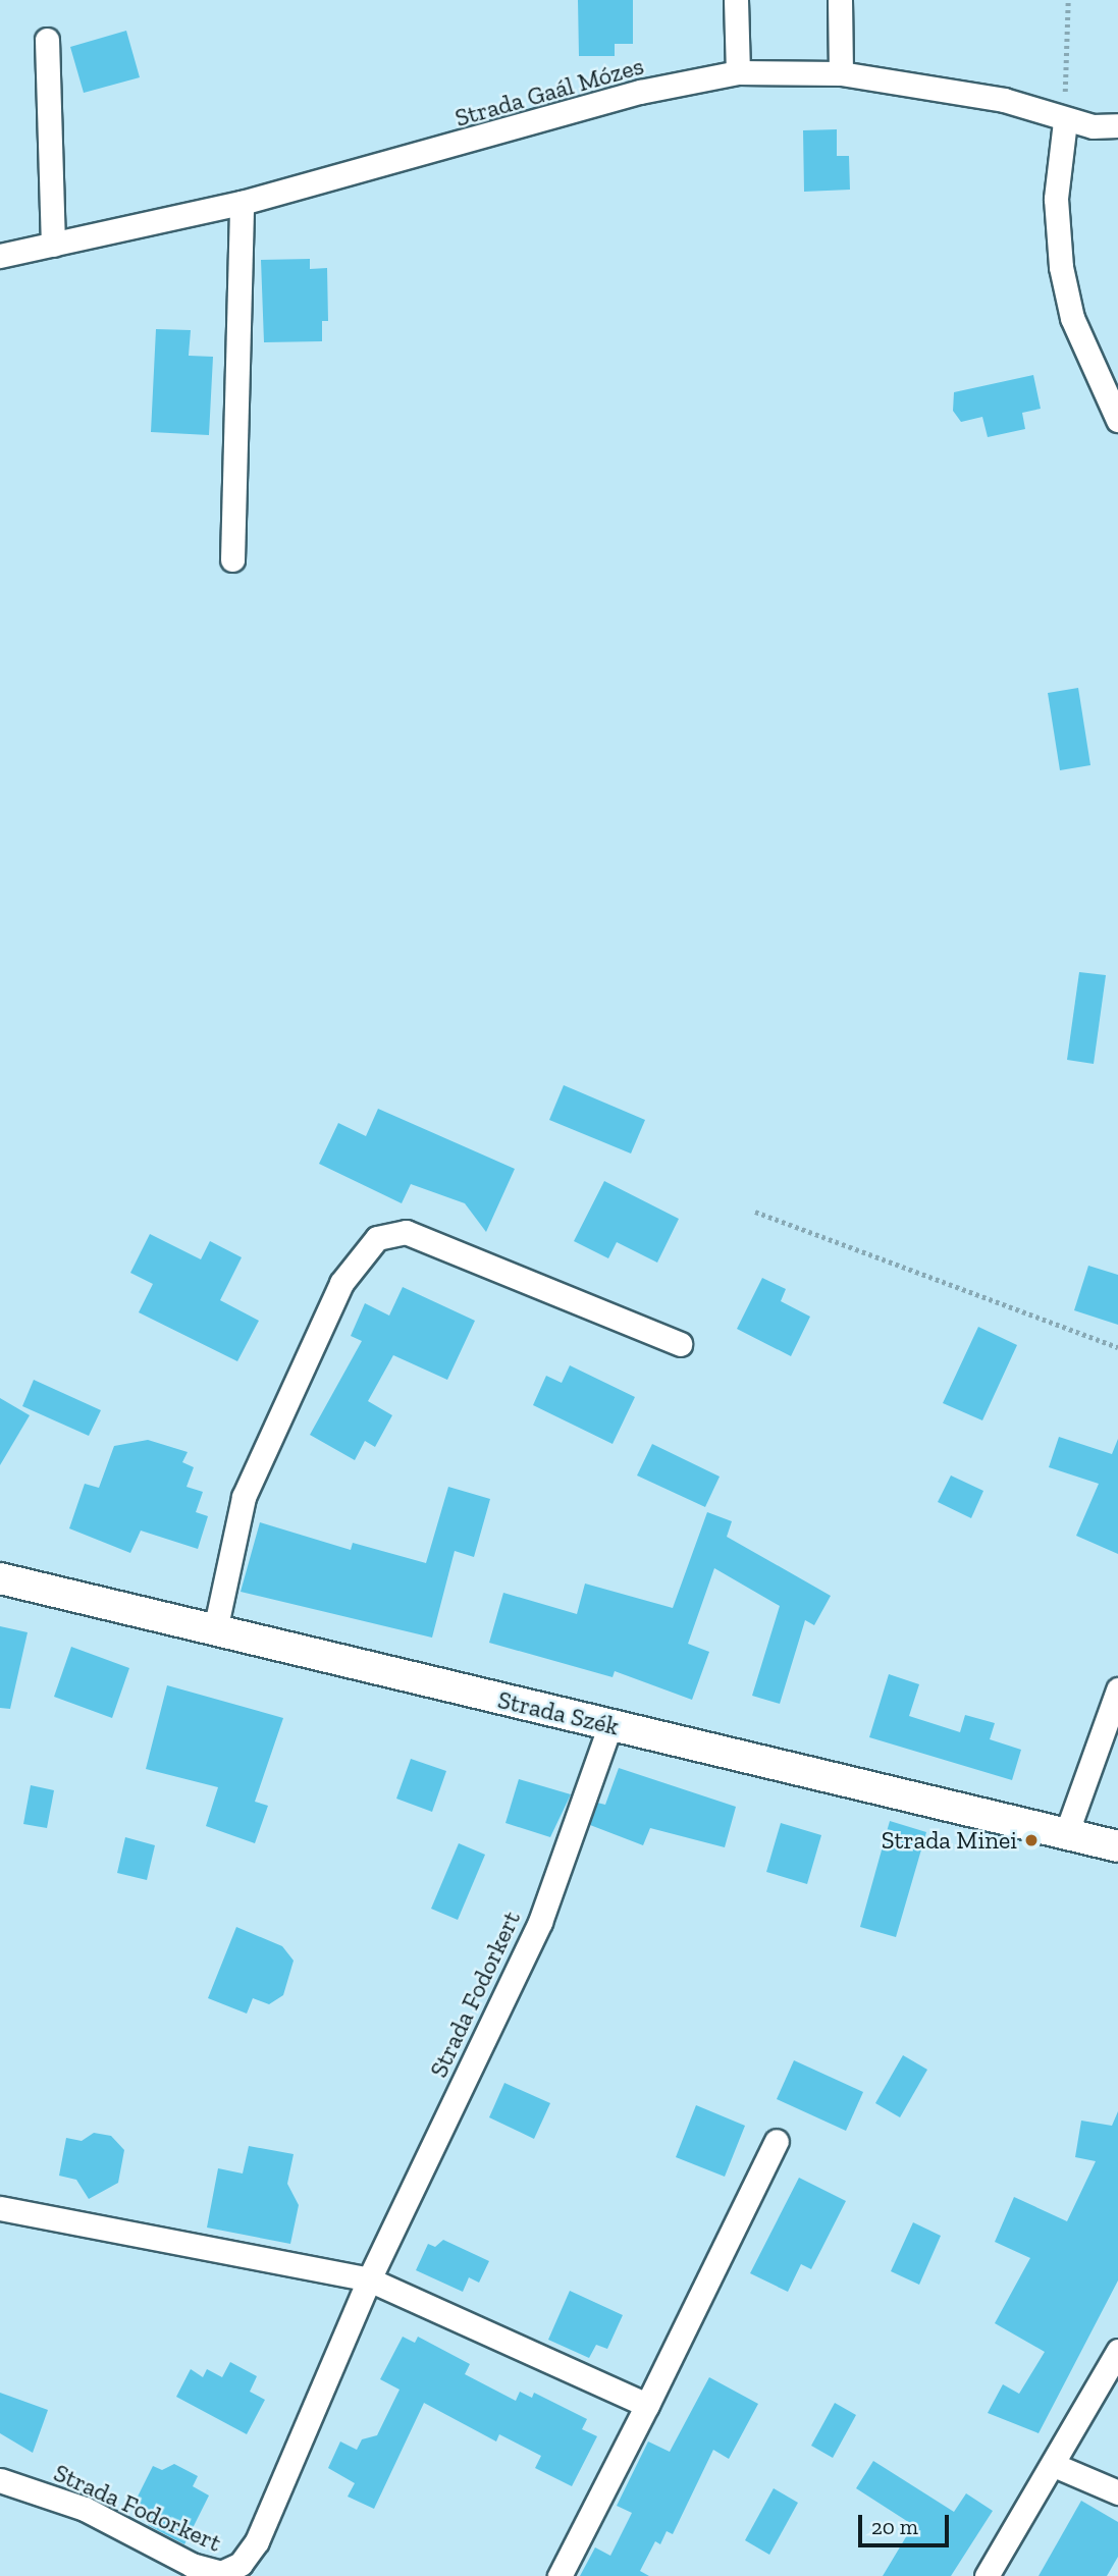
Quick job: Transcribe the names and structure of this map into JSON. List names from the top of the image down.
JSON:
{
  "streets": {
    "street": ["Strada Gaál Mózes", "Strada Szék", "Strada Fodorkert"]
  },
  "crossings": [
    ["Strada Szék", "Strada Fodorkert"]
  ],
  "places": ["Strada Minei"],
  "scale_bar": "20 m"
}
